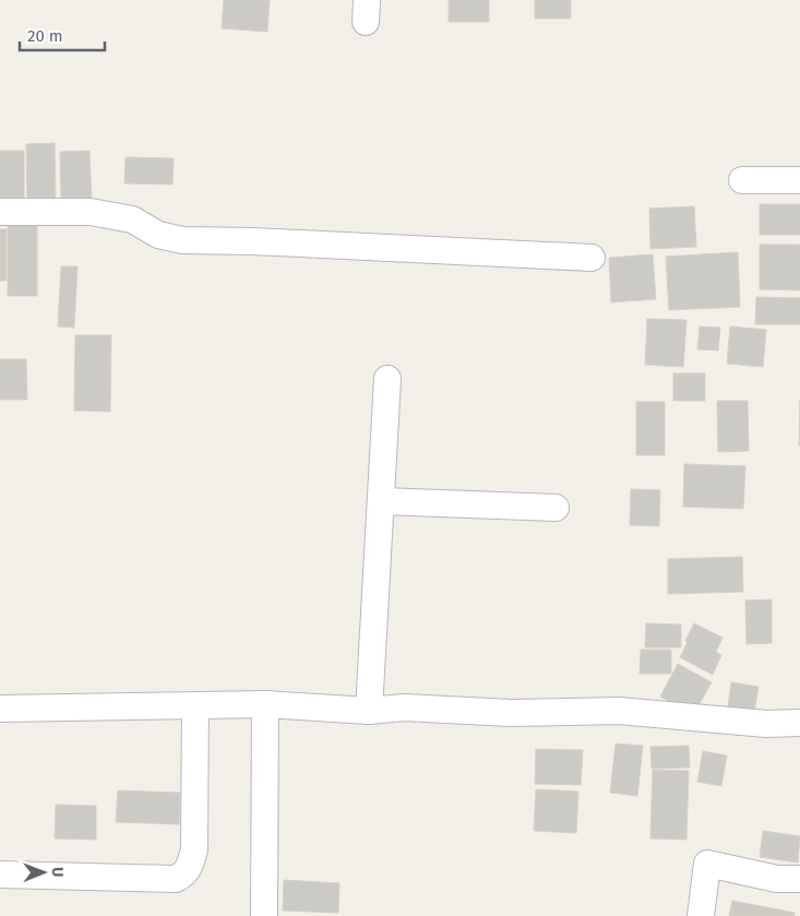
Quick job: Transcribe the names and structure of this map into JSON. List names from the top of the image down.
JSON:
{
  "scale_bar": "20 m",
  "north": "right"
}
